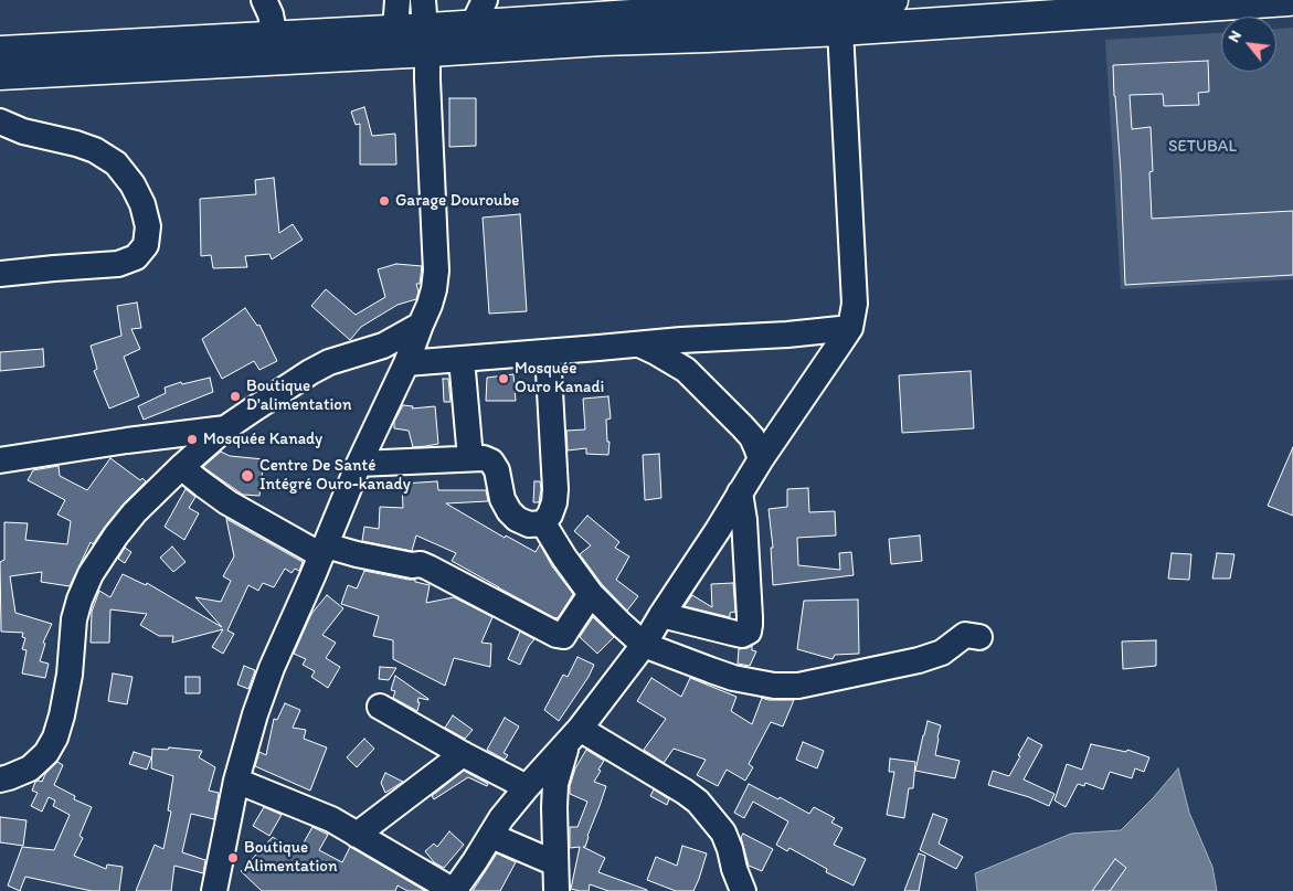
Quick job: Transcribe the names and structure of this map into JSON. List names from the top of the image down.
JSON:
{
  "parks": ["SETUBAL"],
  "places": [
    "Garage Douroube",
    "Mosquée Ouro Kanadi",
    "Boutique D'alimentation",
    "Mosquée Kanady",
    "Centre De Santé Intégré Ouro-kanady",
    "Boutique Alimentation"
  ],
  "north": "top left"
}
